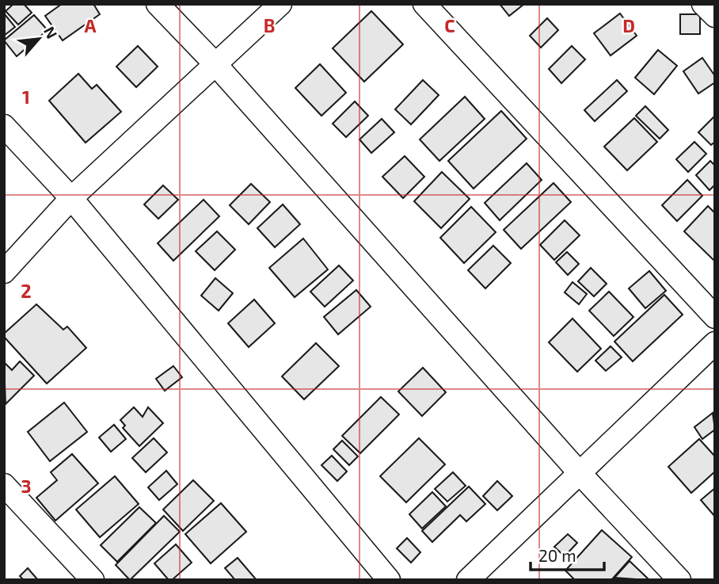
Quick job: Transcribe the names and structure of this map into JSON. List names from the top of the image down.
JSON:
{
  "scale_bar": "20 m",
  "north": "top right",
  "grid": {
    "columns": [
      "A",
      "B",
      "C",
      "D"
    ],
    "rows": ["1", "2", "3"]
  }
}
